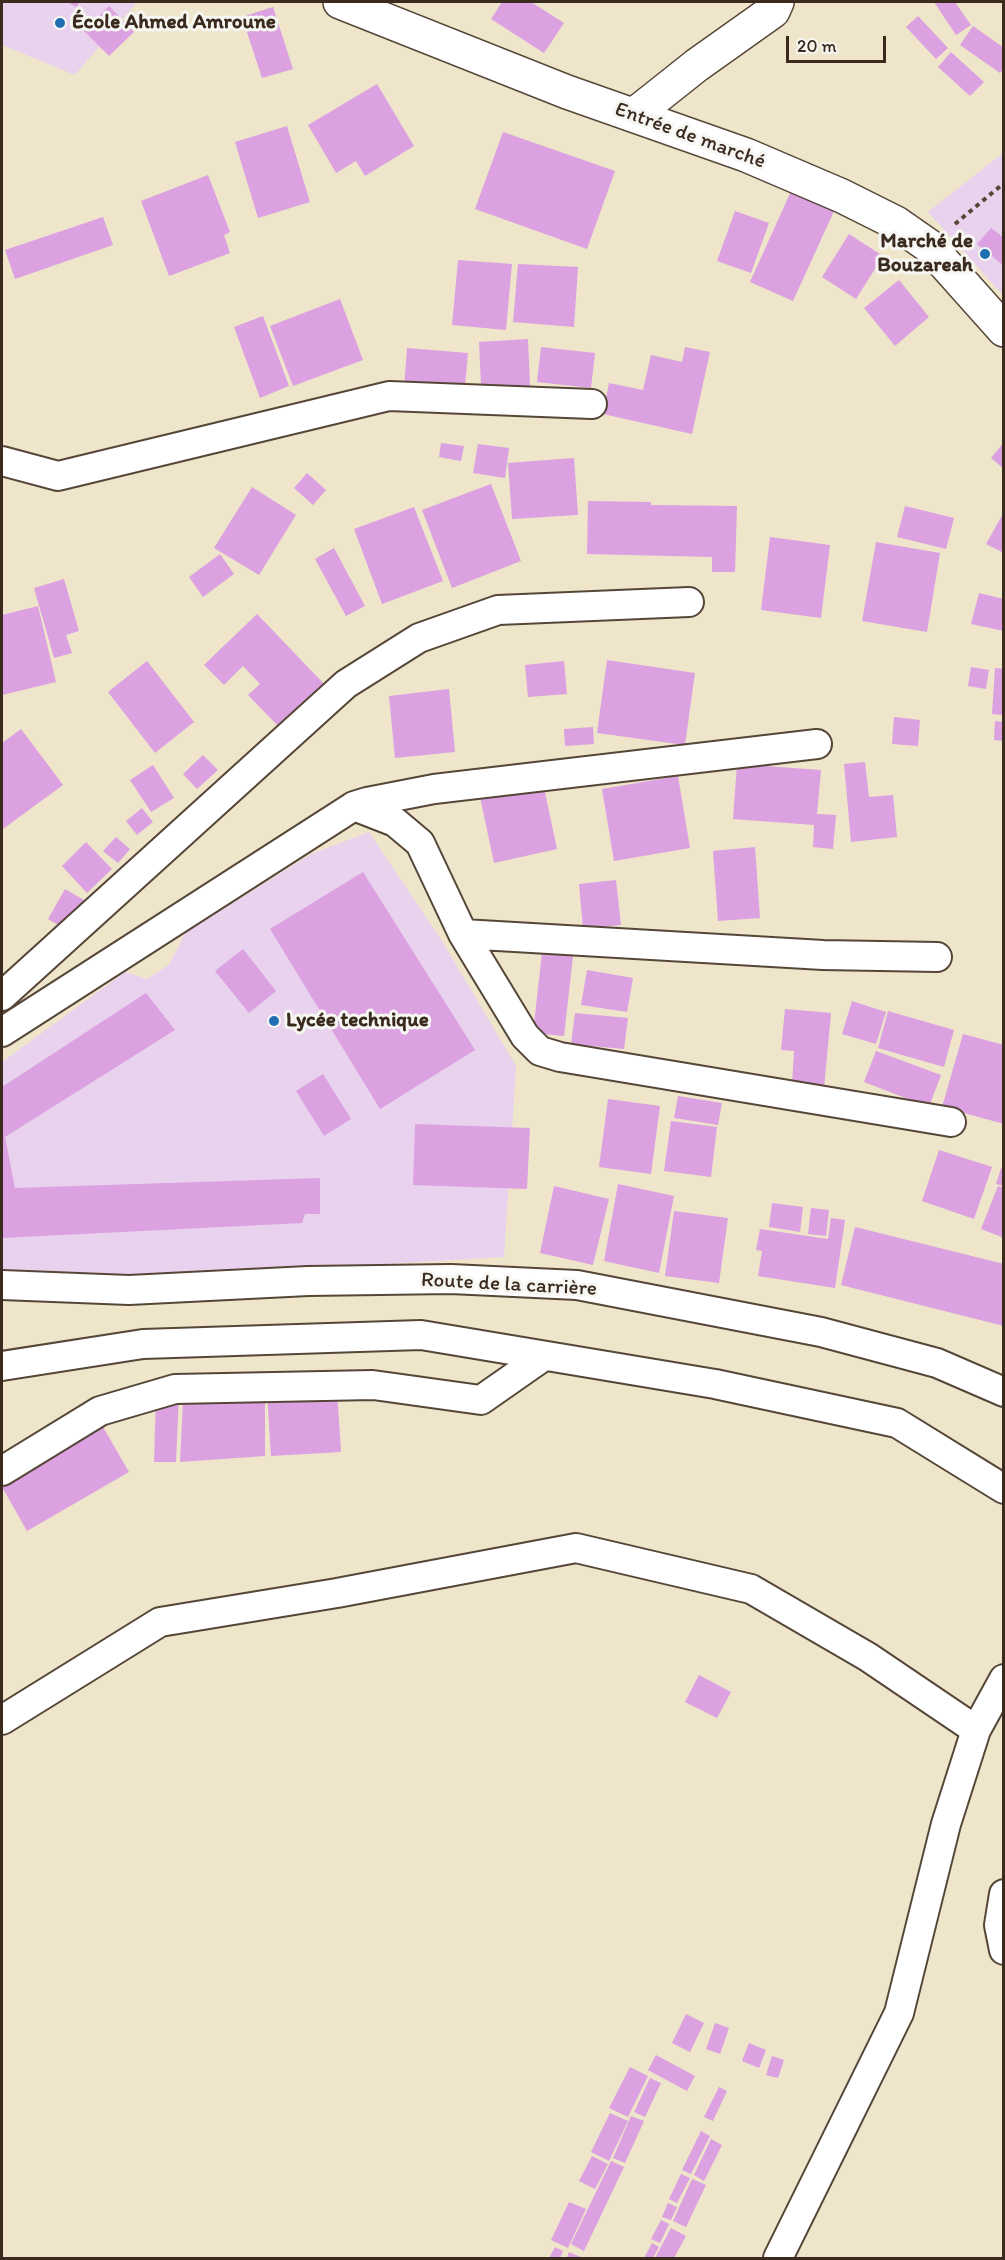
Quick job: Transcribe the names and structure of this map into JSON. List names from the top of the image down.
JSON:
{
  "streets": {
    "street": ["Entrée de marché", "Route de la carrière"]
  },
  "places": ["École Ahmed Amroune", "Marché de Bouzareah", "Lycée technique"],
  "scale_bar": "20 m"
}
